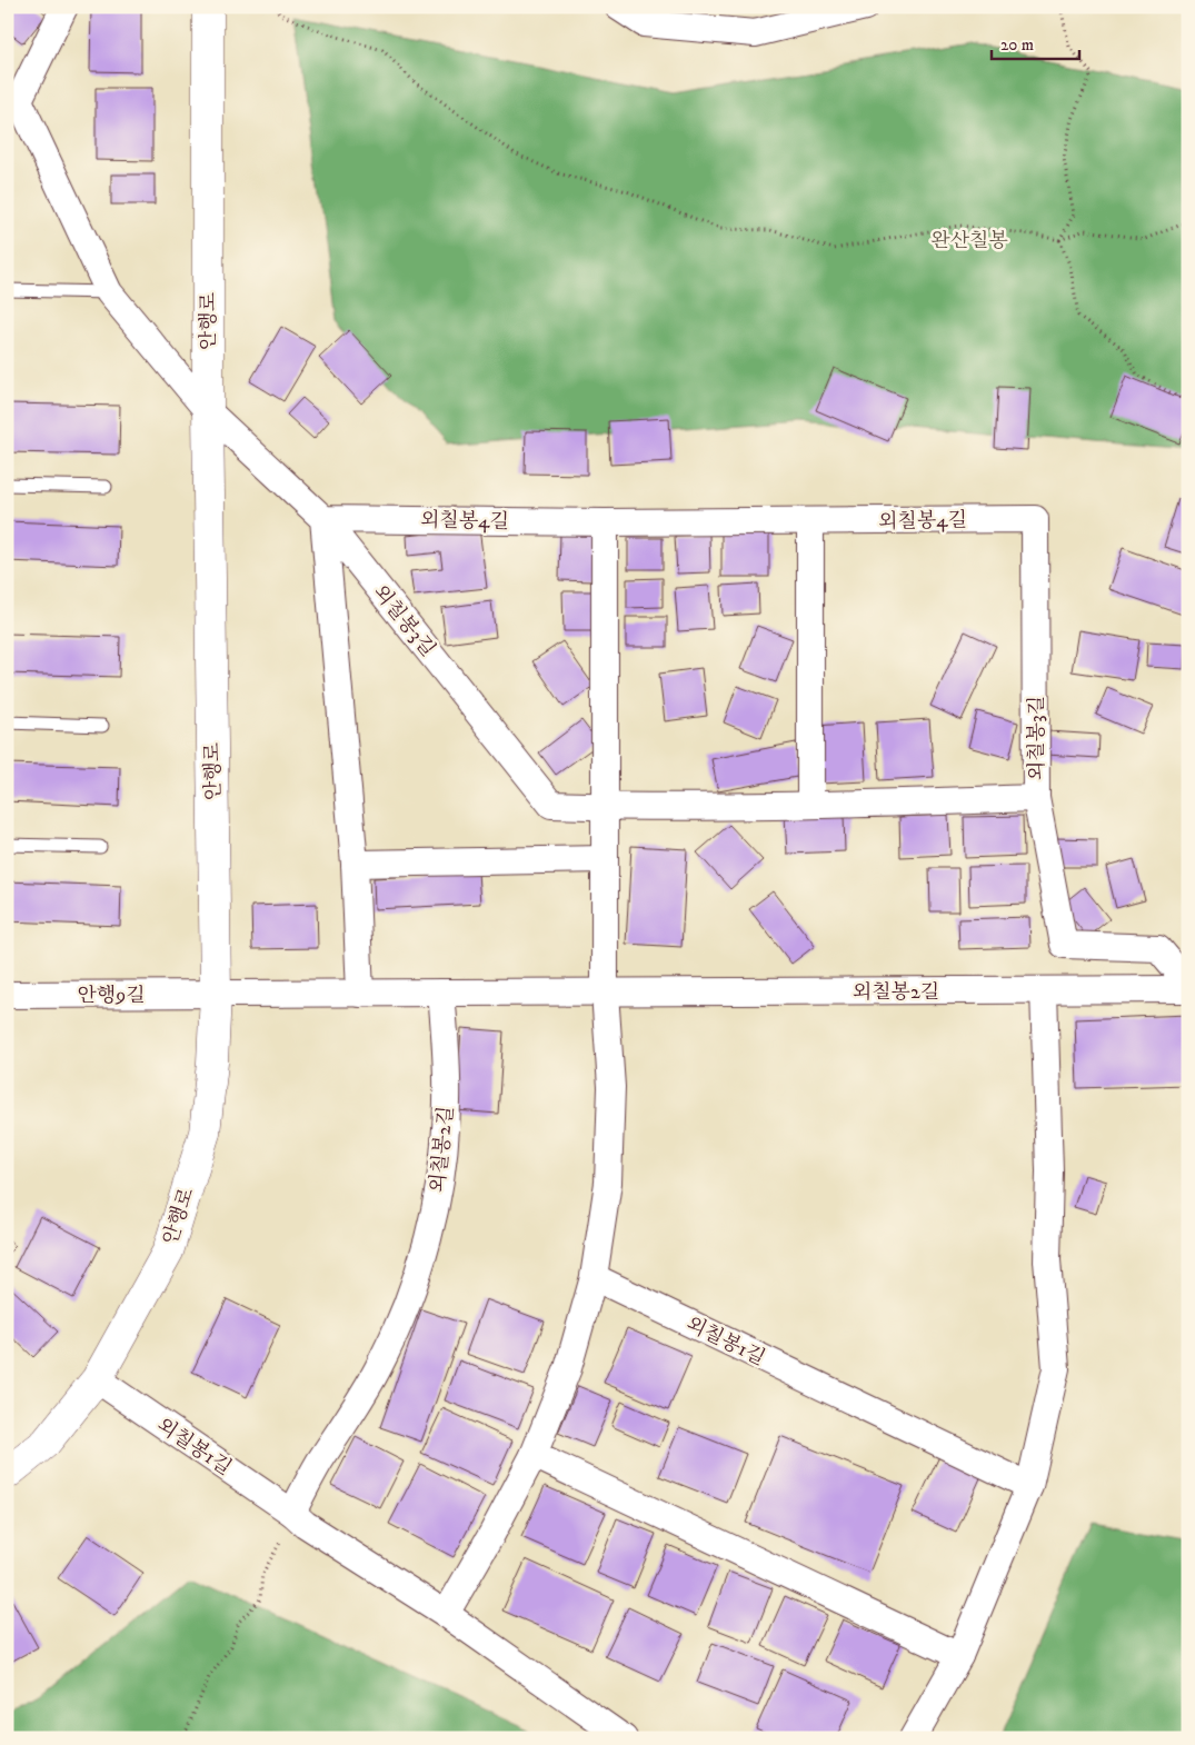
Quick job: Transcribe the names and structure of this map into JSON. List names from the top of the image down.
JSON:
{
  "streets": {
    "street": [
      "안행로",
      "외칠봉4길",
      "외칠봉3길",
      "외칠봉2길",
      "안행9길",
      "외칠봉1길"
    ]
  },
  "crossings": [
    ["안행로", "외칠봉3길"],
    ["안행로", "외칠봉2길"],
    ["안행로", "안행9길"],
    ["안행로", "외칠봉1길"],
    ["외칠봉4길", "외칠봉3길"],
    ["외칠봉2길", "안행9길"],
    ["외칠봉2길", "외칠봉1길"]
  ],
  "parks": ["완산칠봉"],
  "scale_bar": "20 m"
}
